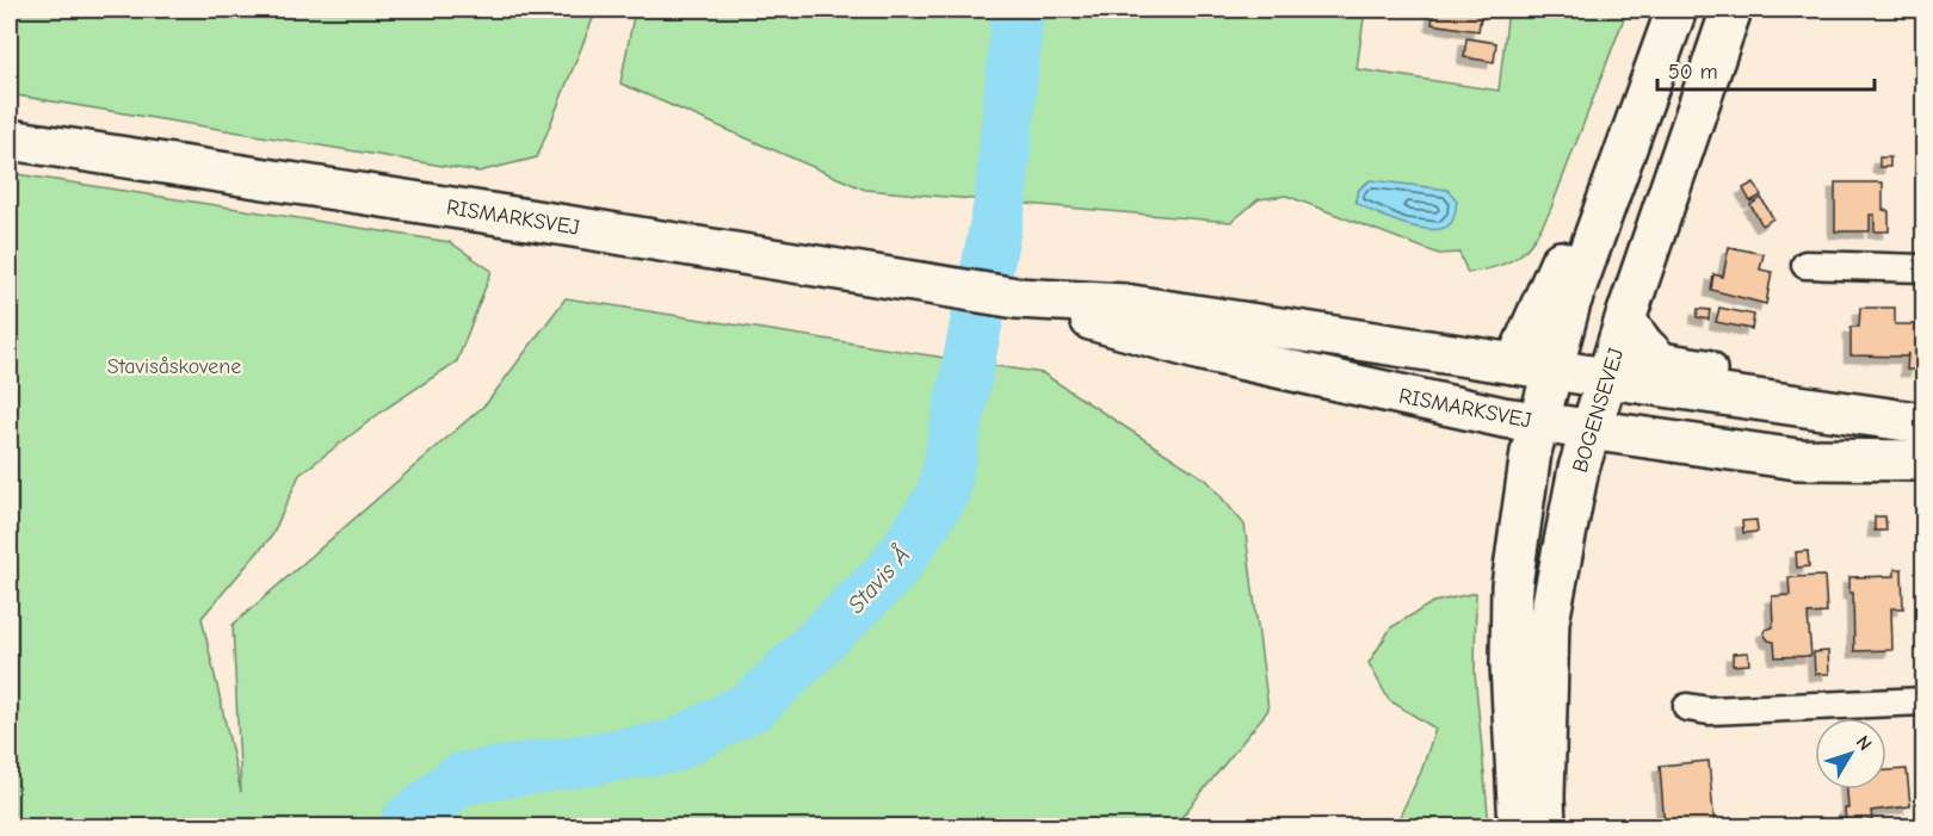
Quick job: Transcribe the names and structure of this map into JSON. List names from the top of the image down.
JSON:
{
  "streets": {
    "main road": ["RISMARKSVEJ", "BOGENSEVEJ"]
  },
  "crossings": [
    ["RISMARKSVEJ", "BOGENSEVEJ"]
  ],
  "water": ["Stavis Å"],
  "parks": ["Stavisåskovene"],
  "scale_bar": "50 m",
  "north": "top right"
}
